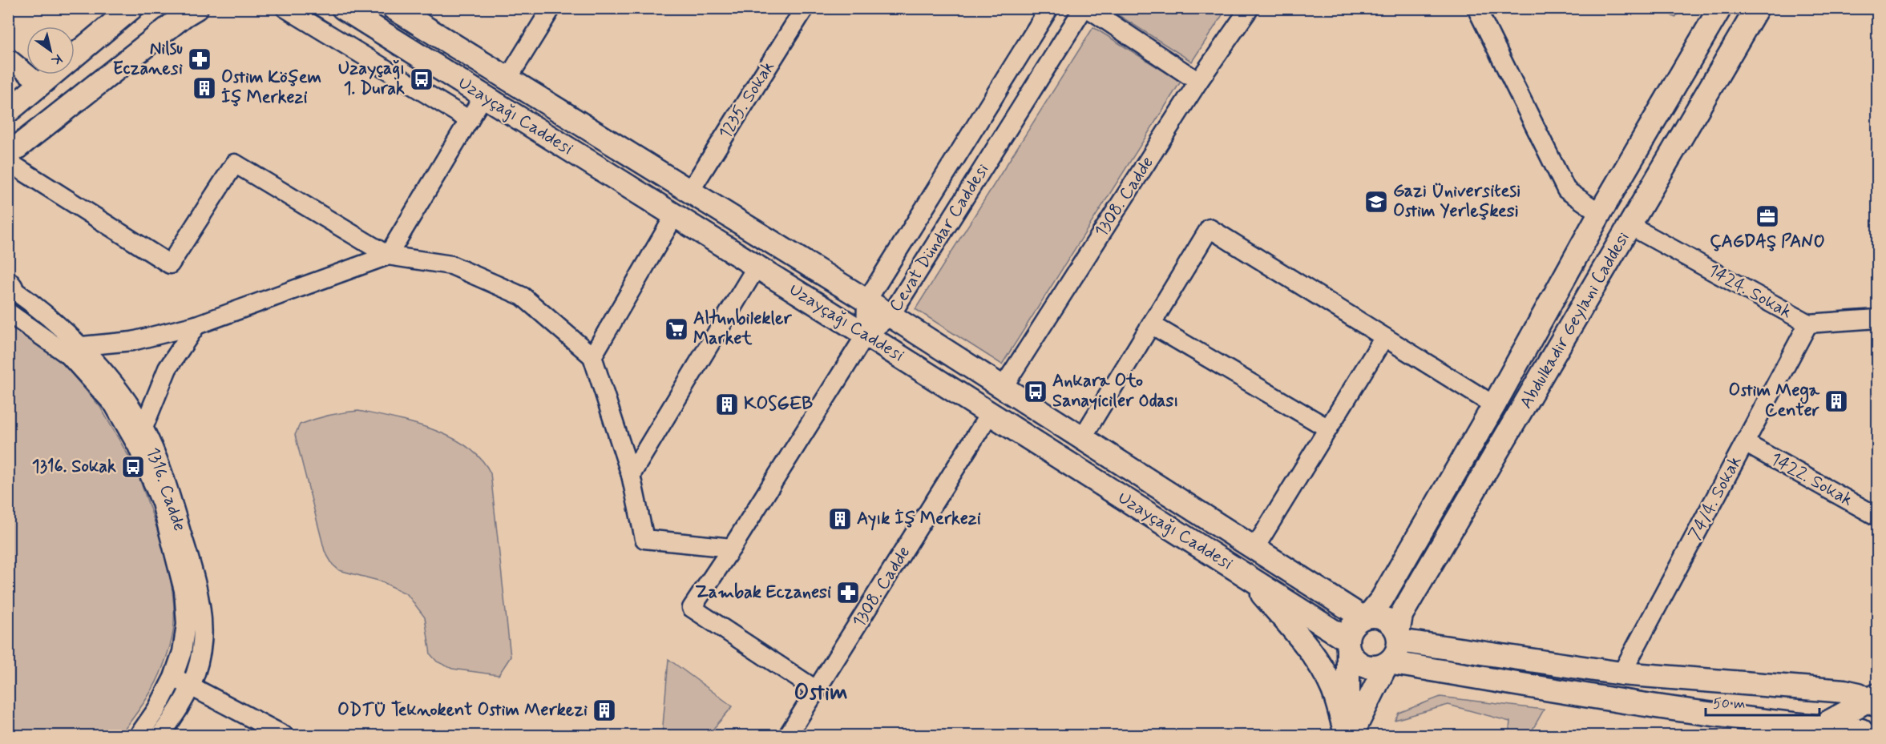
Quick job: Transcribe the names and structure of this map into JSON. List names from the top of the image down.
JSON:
{
  "streets": {
    "main road": ["Uzayçağı Caddesi", "Abdulkadir Geylani Caddesi"],
    "street": [
      "1235. Sokak",
      "1308. Cadde",
      "Cevat Dündar Caddesi",
      "1424. Sokak",
      "1422. Sokak",
      "1316. Cadde",
      "74/4. Sokak"
    ]
  },
  "crossings": [
    ["1235. Sokak", "Uzayçağı Caddesi"],
    ["Uzayçağı Caddesi", "1308. Cadde"],
    ["Uzayçağı Caddesi", "Cevat Dündar Caddesi"],
    ["Uzayçağı Caddesi", "Abdulkadir Geylani Caddesi"],
    ["1424. Sokak", "Abdulkadir Geylani Caddesi"],
    ["1424. Sokak", "74/4. Sokak"],
    ["1422. Sokak", "74/4. Sokak"]
  ],
  "districts": ["Ostim"],
  "places": {
    "pharmacy": ["Nilsu Eczanesi", "Zambak Eczanesi"],
    "bus stop": ["Uzayçağı 1. Durak", "Ankara Oto Sanayiciler Odası", "1316. Sokak"],
    "building": [
      "Ostim Köşem İş Merkezi",
      "Ostim Mega Center",
      "KOSGEB",
      "Ayık İş Merkezi",
      "ODTÜ Teknokent Ostim Merkezi"
    ],
    "school or university": ["Gazi Üniversitesi Ostim Yerleşkesi"],
    "office": ["ÇAGDAŞ PANO"],
    "supermarket": ["Altunbilekler Market"]
  },
  "scale_bar": "50 m",
  "north": "bottom right"
}
